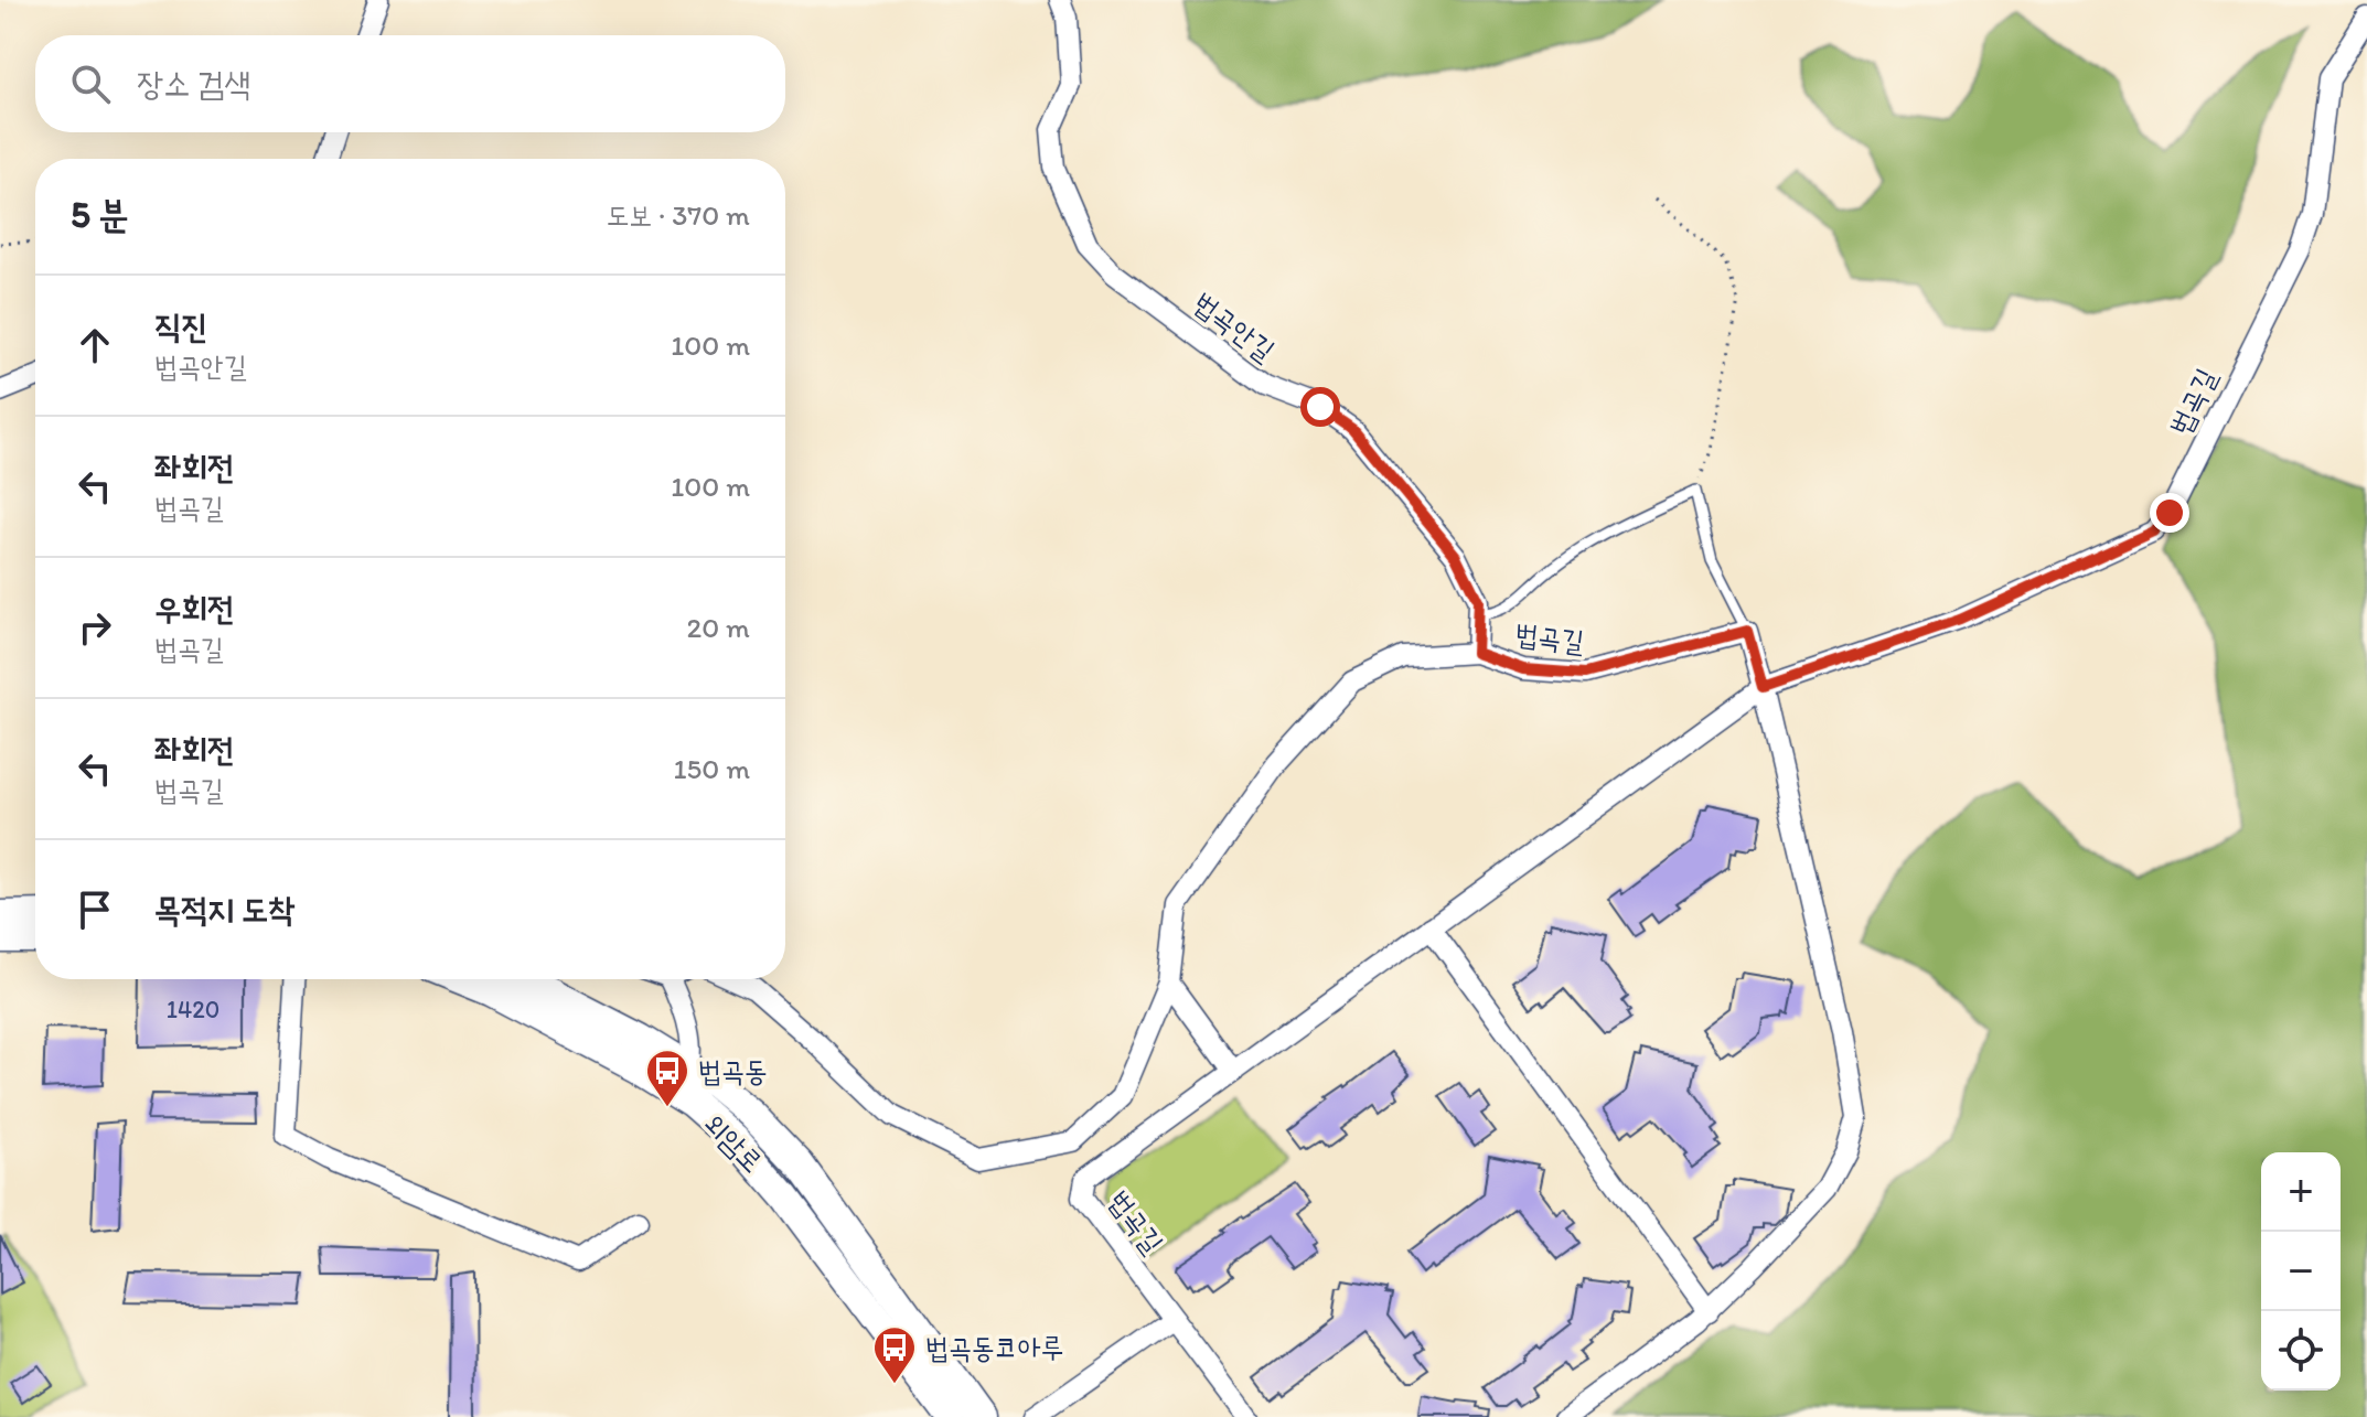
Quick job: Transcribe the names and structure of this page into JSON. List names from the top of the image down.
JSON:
{
  "streets": {
    "main road": ["외암로"],
    "street": ["법곡안길", "법곡길"]
  },
  "crossings": [
    ["법곡안길", "법곡길"]
  ],
  "places": {
    "bus stop": ["법곡동", "법곡동코아루"]
  },
  "house_numbers": ["1420"],
  "page": {
    "search": "장소 검색",
    "heading": ["5 분", "도보 · 370 m"],
    "list": [
      ["직진", "법곡안길", "100 m"],
      ["좌회전", "법곡길", "100 m"],
      ["우회전", "법곡길", "20 m"],
      ["좌회전", "법곡길", "150 m"],
      "목적지 도착"
    ],
    "map_buttons": ["+", "−"]
  }
}
